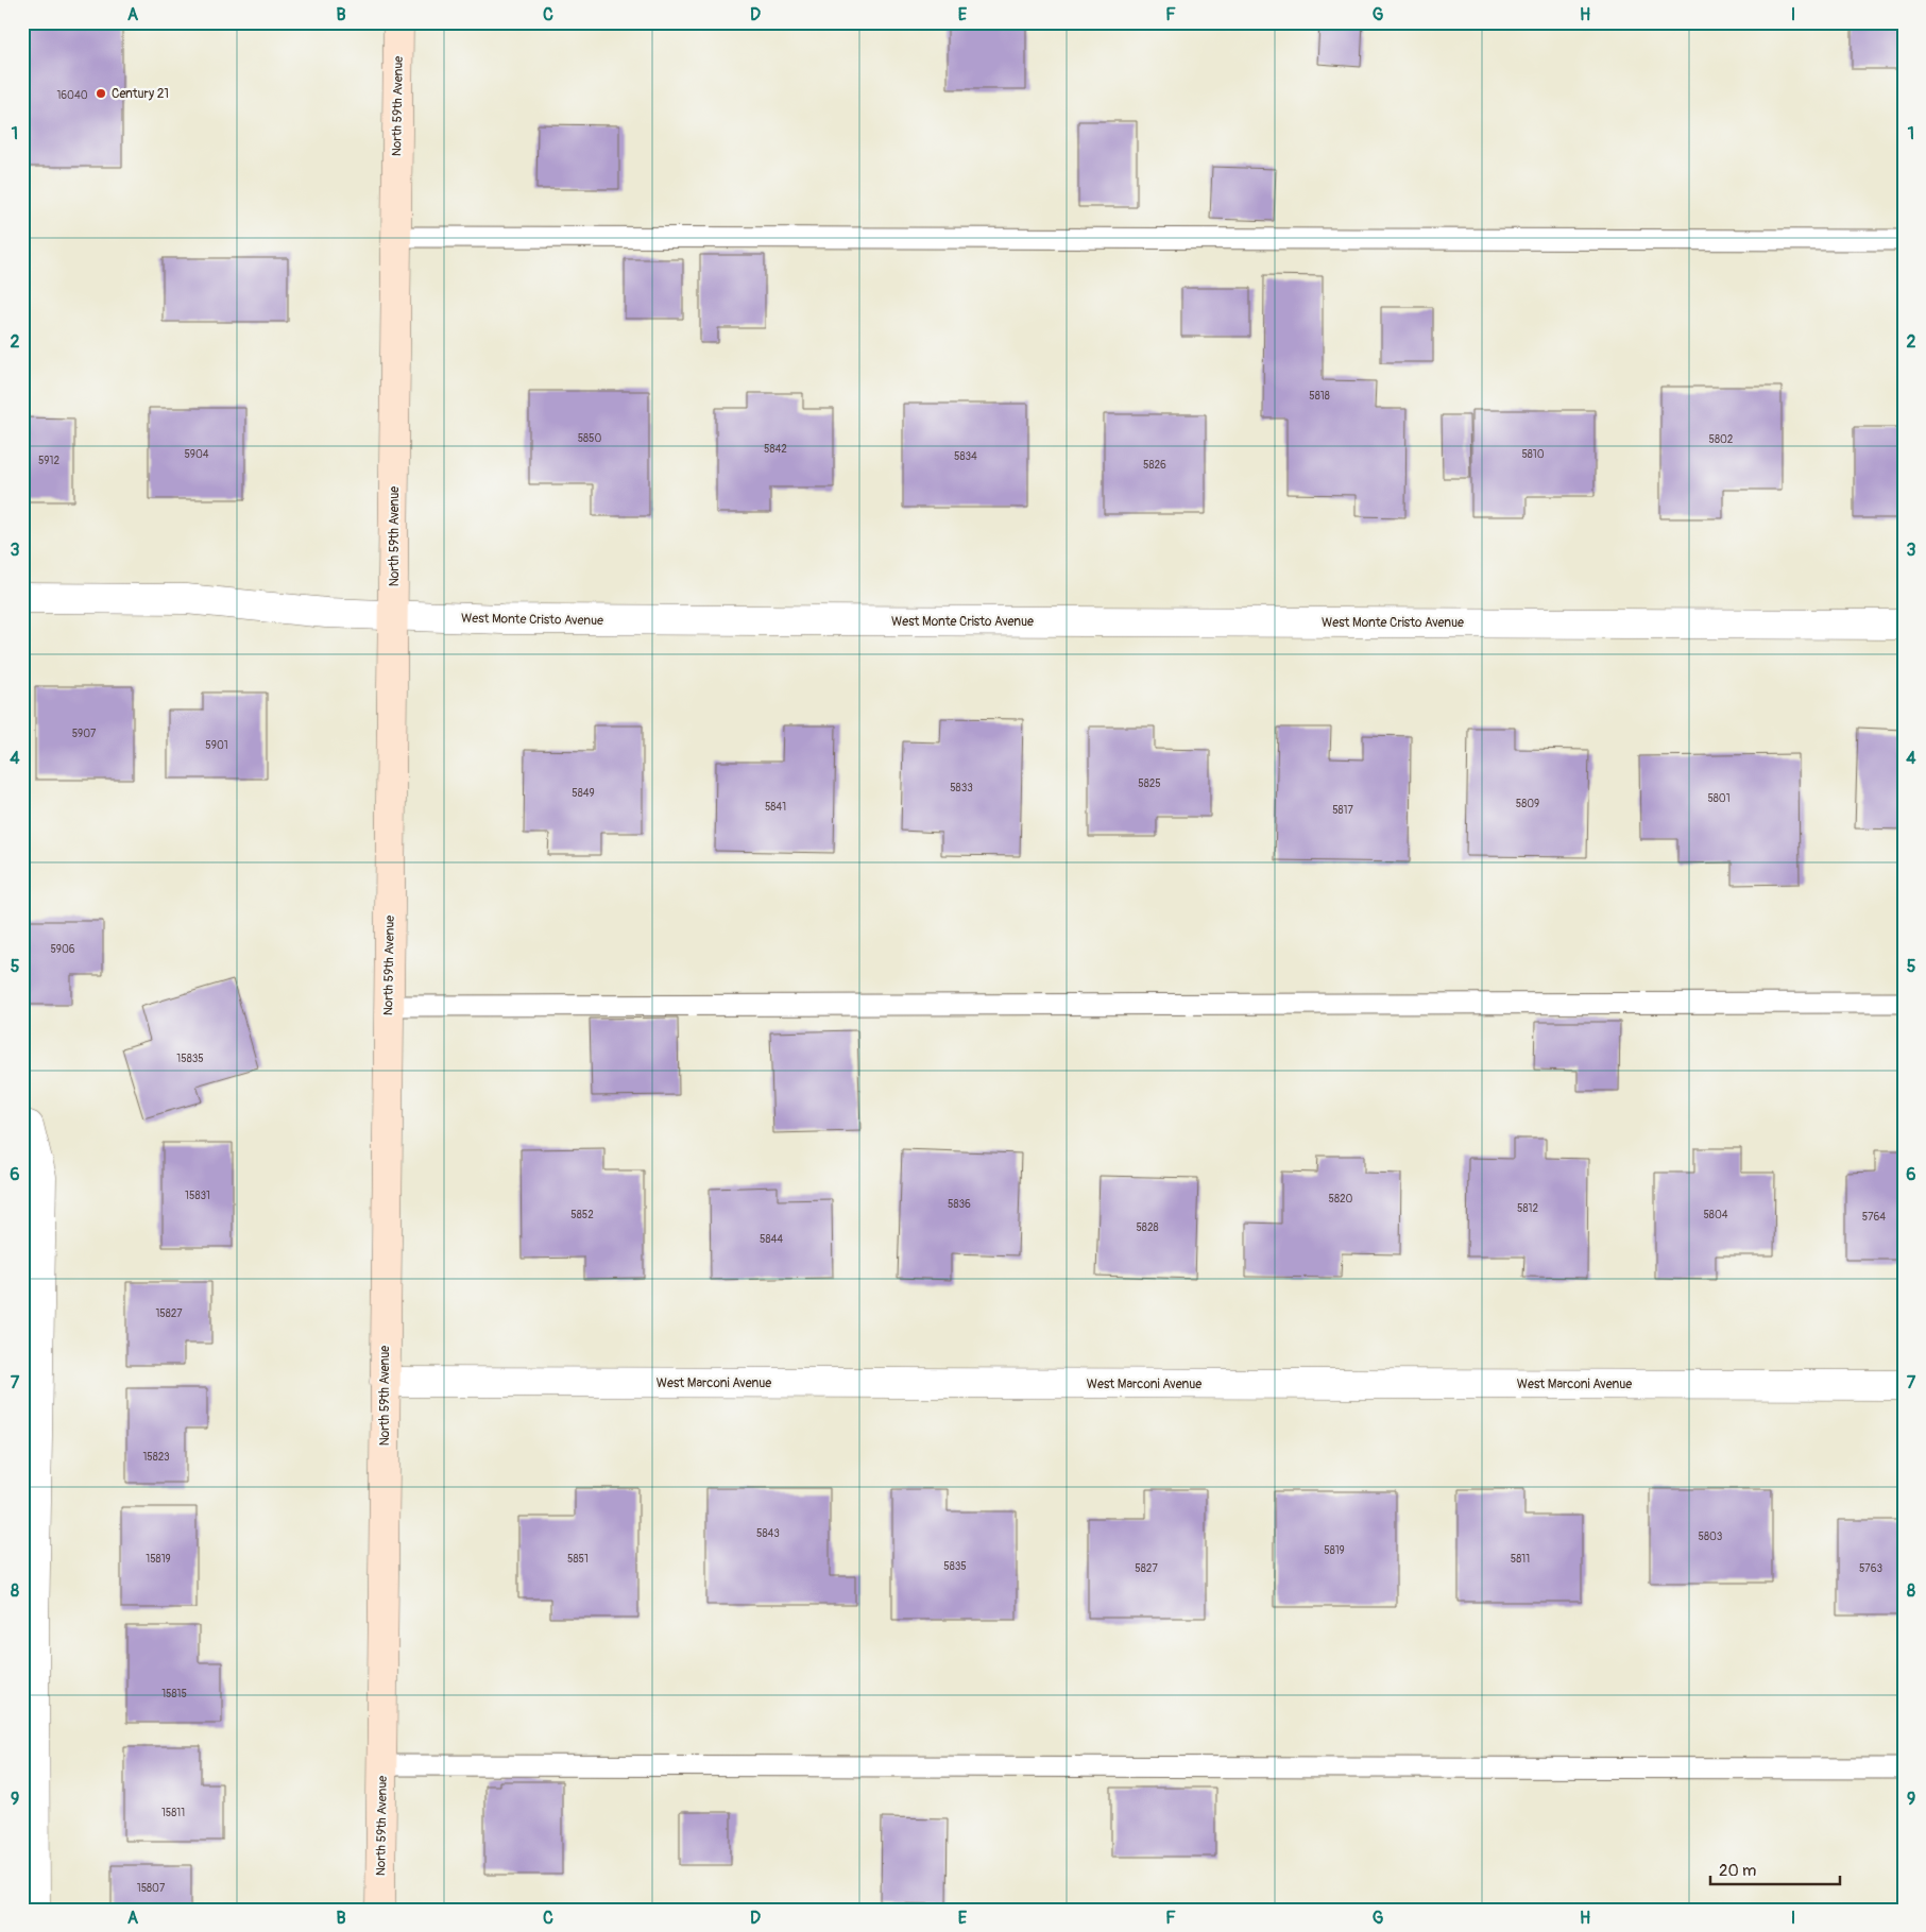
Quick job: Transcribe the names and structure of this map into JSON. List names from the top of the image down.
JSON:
{
  "streets": {
    "main road": ["North 59th Avenue"],
    "street": ["West Monte Cristo Avenue", "West Marconi Avenue"]
  },
  "crossings": [
    ["North 59th Avenue", "West Monte Cristo Avenue"],
    ["North 59th Avenue", "West Marconi Avenue"]
  ],
  "places": ["Century 21"],
  "house_numbers": [
    "16040",
    "5818",
    "5850",
    "5802",
    "5842",
    "5904",
    "5810",
    "5834",
    "5912",
    "5826",
    "5907",
    "5901",
    "5825",
    "5833",
    "5849",
    "5801",
    "5809",
    "5841",
    "5817",
    "5906",
    "15835",
    "15831",
    "5820",
    "5836",
    "5812",
    "5852",
    "5804",
    "5764",
    "5828",
    "5844",
    "15827",
    "15823",
    "5843",
    "5803",
    "5819",
    "15819",
    "5851",
    "5811",
    "5835",
    "5827",
    "5763",
    "15815",
    "15811",
    "15807"
  ],
  "scale_bar": "20 m",
  "grid": {
    "columns": [
      "A",
      "B",
      "C",
      "D",
      "E",
      "F",
      "G",
      "H",
      "I"
    ],
    "rows": [
      "1",
      "2",
      "3",
      "4",
      "5",
      "6",
      "7",
      "8",
      "9"
    ]
  }
}
